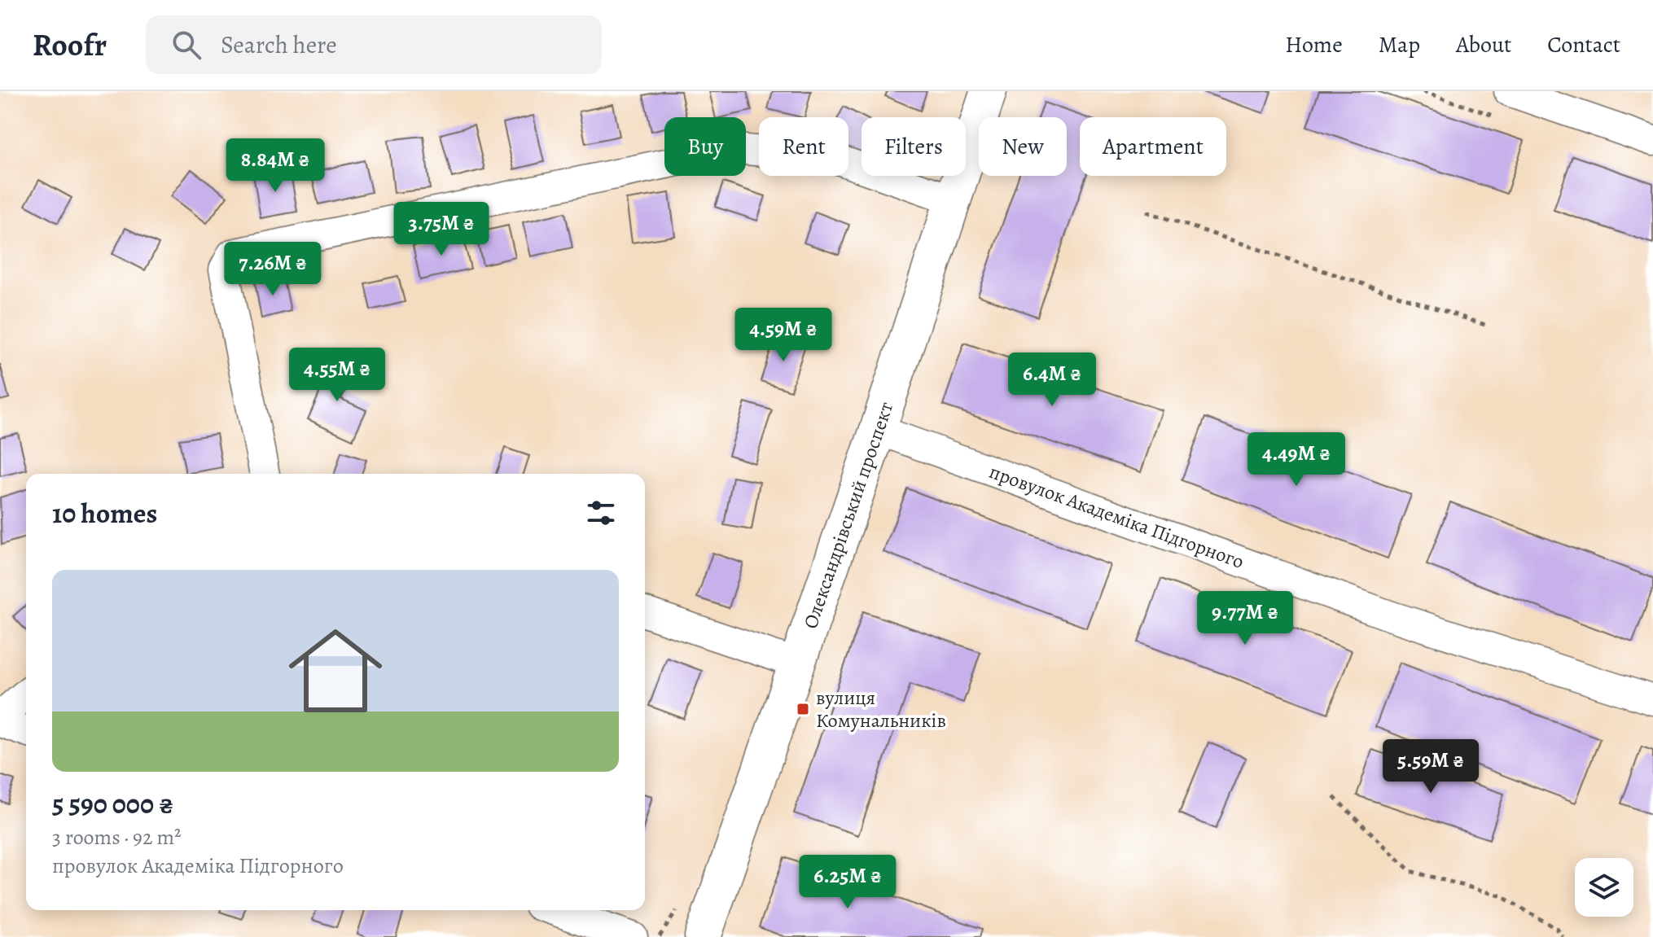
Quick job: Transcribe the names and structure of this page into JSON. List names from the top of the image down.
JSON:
{
  "streets": {
    "main road": ["Олександрівський проспект"],
    "street": ["провулок Академіка Підгорного"]
  },
  "crossings": [
    ["Олександрівський проспект", "провулок Академіка Підгорного"]
  ],
  "places": {
    "transit": ["вулиця Комунальників"]
  },
  "page": {
    "header": "Roofr",
    "search": "Search here",
    "nav": [
      "Home",
      "Map",
      "About",
      "Contact"
    ],
    "chip": [
      "Buy",
      "Rent",
      "Filters",
      "New",
      "Apartment"
    ],
    "price": [
      "8.84M ₴",
      "3.75M ₴",
      "7.26M ₴",
      "4.59M ₴",
      "4.55M ₴",
      "6.4M ₴",
      "4.49M ₴",
      "9.77M ₴",
      "5.59M ₴",
      "6.25M ₴"
    ],
    "heading": "10 homes",
    "list": [
      {
        "name": "5 590 000 ₴",
        "note": "3 rooms · 92 m² · провулок Академіка Підгорного"
      }
    ]
  }
}
